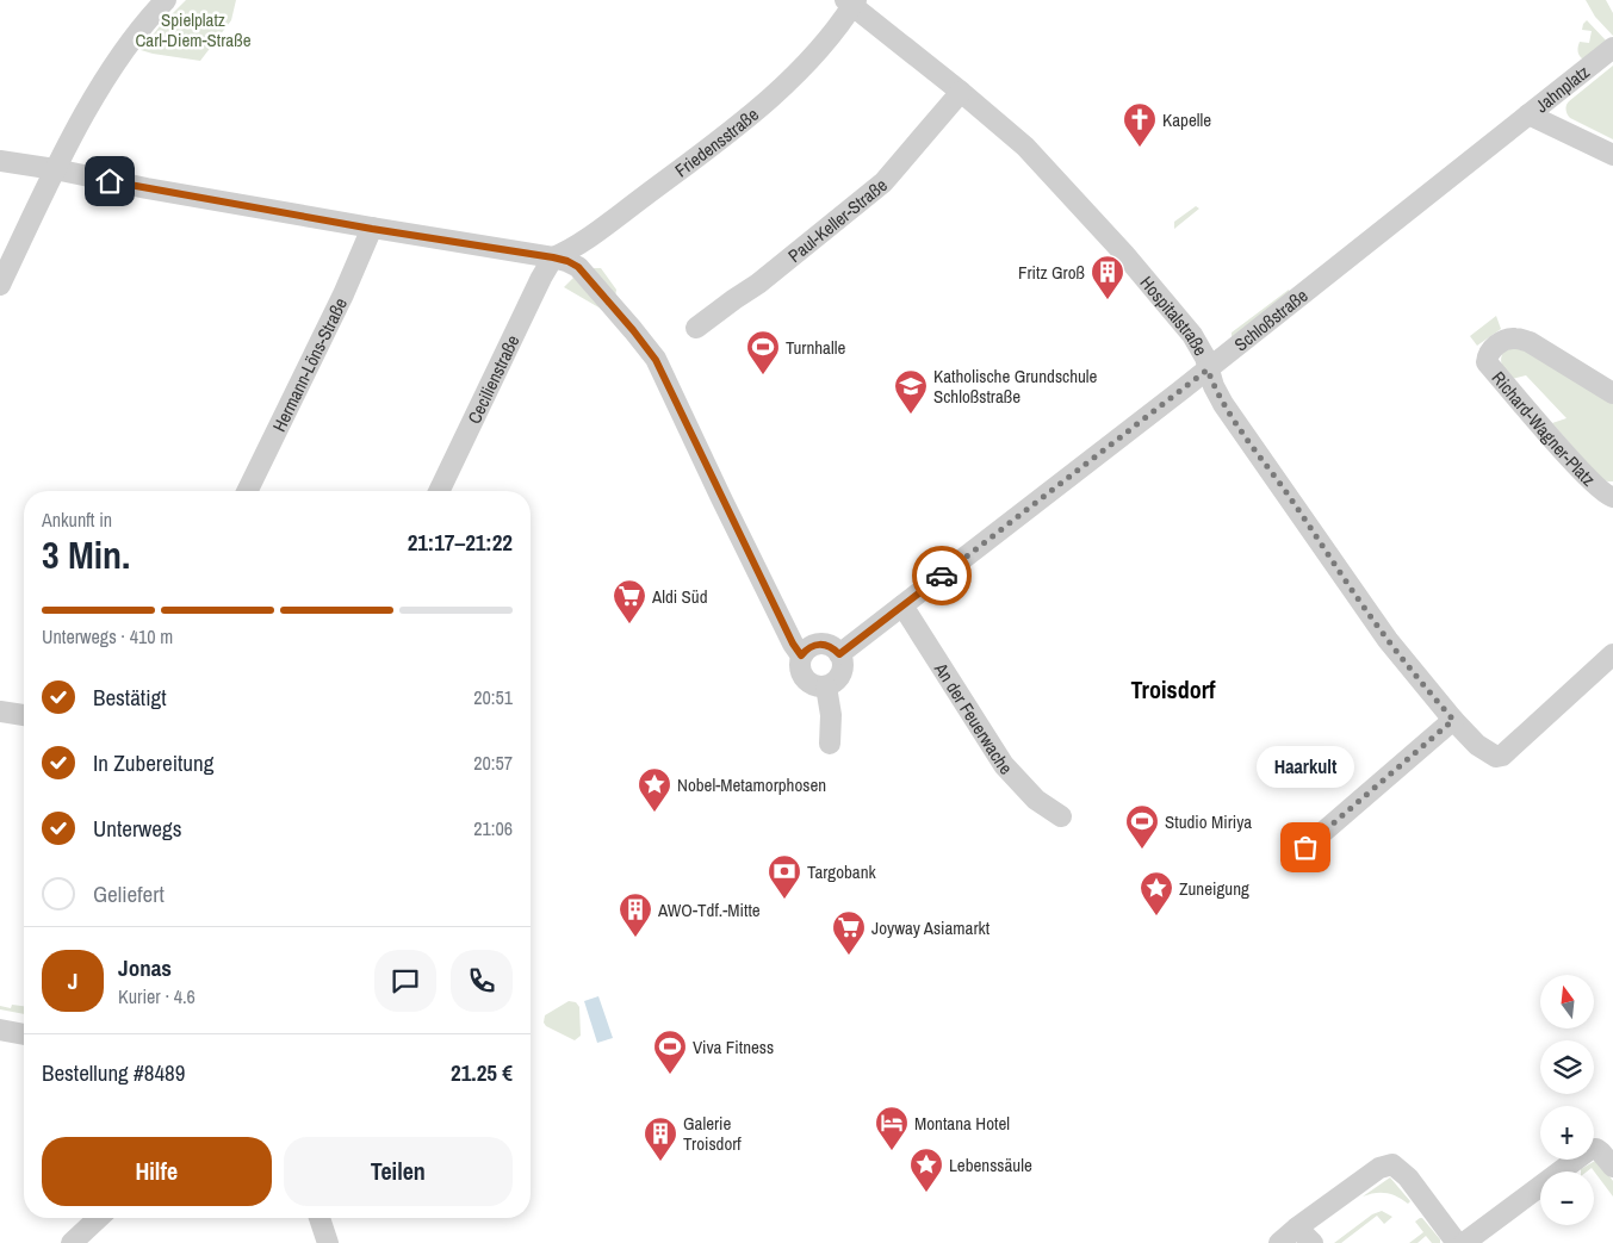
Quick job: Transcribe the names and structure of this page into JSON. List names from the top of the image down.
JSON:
{
  "streets": {
    "street": [
      "Jahnplatz",
      "Friedensstraße",
      "Paul-Keller-Straße",
      "Hospitalstraße",
      "Schloßstraße",
      "Hermann-Löns-Straße",
      "Cecilienstraße",
      "Richard-Wagner-Platz",
      "An der Feuerwache"
    ]
  },
  "crossings": [
    ["Jahnplatz", "Schloßstraße"],
    ["Friedensstraße", "Hospitalstraße"],
    ["Friedensstraße", "Cecilienstraße"],
    ["Paul-Keller-Straße", "Hospitalstraße"],
    ["Hospitalstraße", "Schloßstraße"],
    ["Schloßstraße", "An der Feuerwache"]
  ],
  "districts": ["Troisdorf"],
  "parks": ["Spielplatz Carl-Diem-Straße"],
  "places": {
    "church": ["Kapelle"],
    "building": ["Fritz Groß", "AWO-Tdf.-Mitte", "Galerie Troisdorf"],
    "sports": ["Turnhalle", "Studio Miriya", "Viva Fitness"],
    "school or university": ["Katholische Grundschule Schloßstraße"],
    "supermarket": ["Aldi Süd", "Joyway Asiamarkt"],
    "place": ["Nobel-Metamorphosen", "Zuneigung", "Lebenssäule"],
    "other": ["Haarkult"],
    "bank": ["Targobank"],
    "hotel": ["Montana Hotel"]
  },
  "north": "top",
  "page": {
    "heading": ["3 Min.", "Ankunft in", "21:17–21:22"],
    "panel": [
      "Jonas",
      "Kurier · 4.6",
      "Bestellung #8489",
      "21.25 €"
    ],
    "bar": "Unterwegs · 410 m",
    "list": [
      ["Bestätigt", "20:51"],
      ["In Zubereitung", "20:57"],
      ["Unterwegs", "21:06"],
      "Geliefert"
    ],
    "bubble": "Haarkult",
    "round": "J",
    "map_buttons": ["+", "−"],
    "buttons": ["Hilfe", "Teilen"]
  }
}
